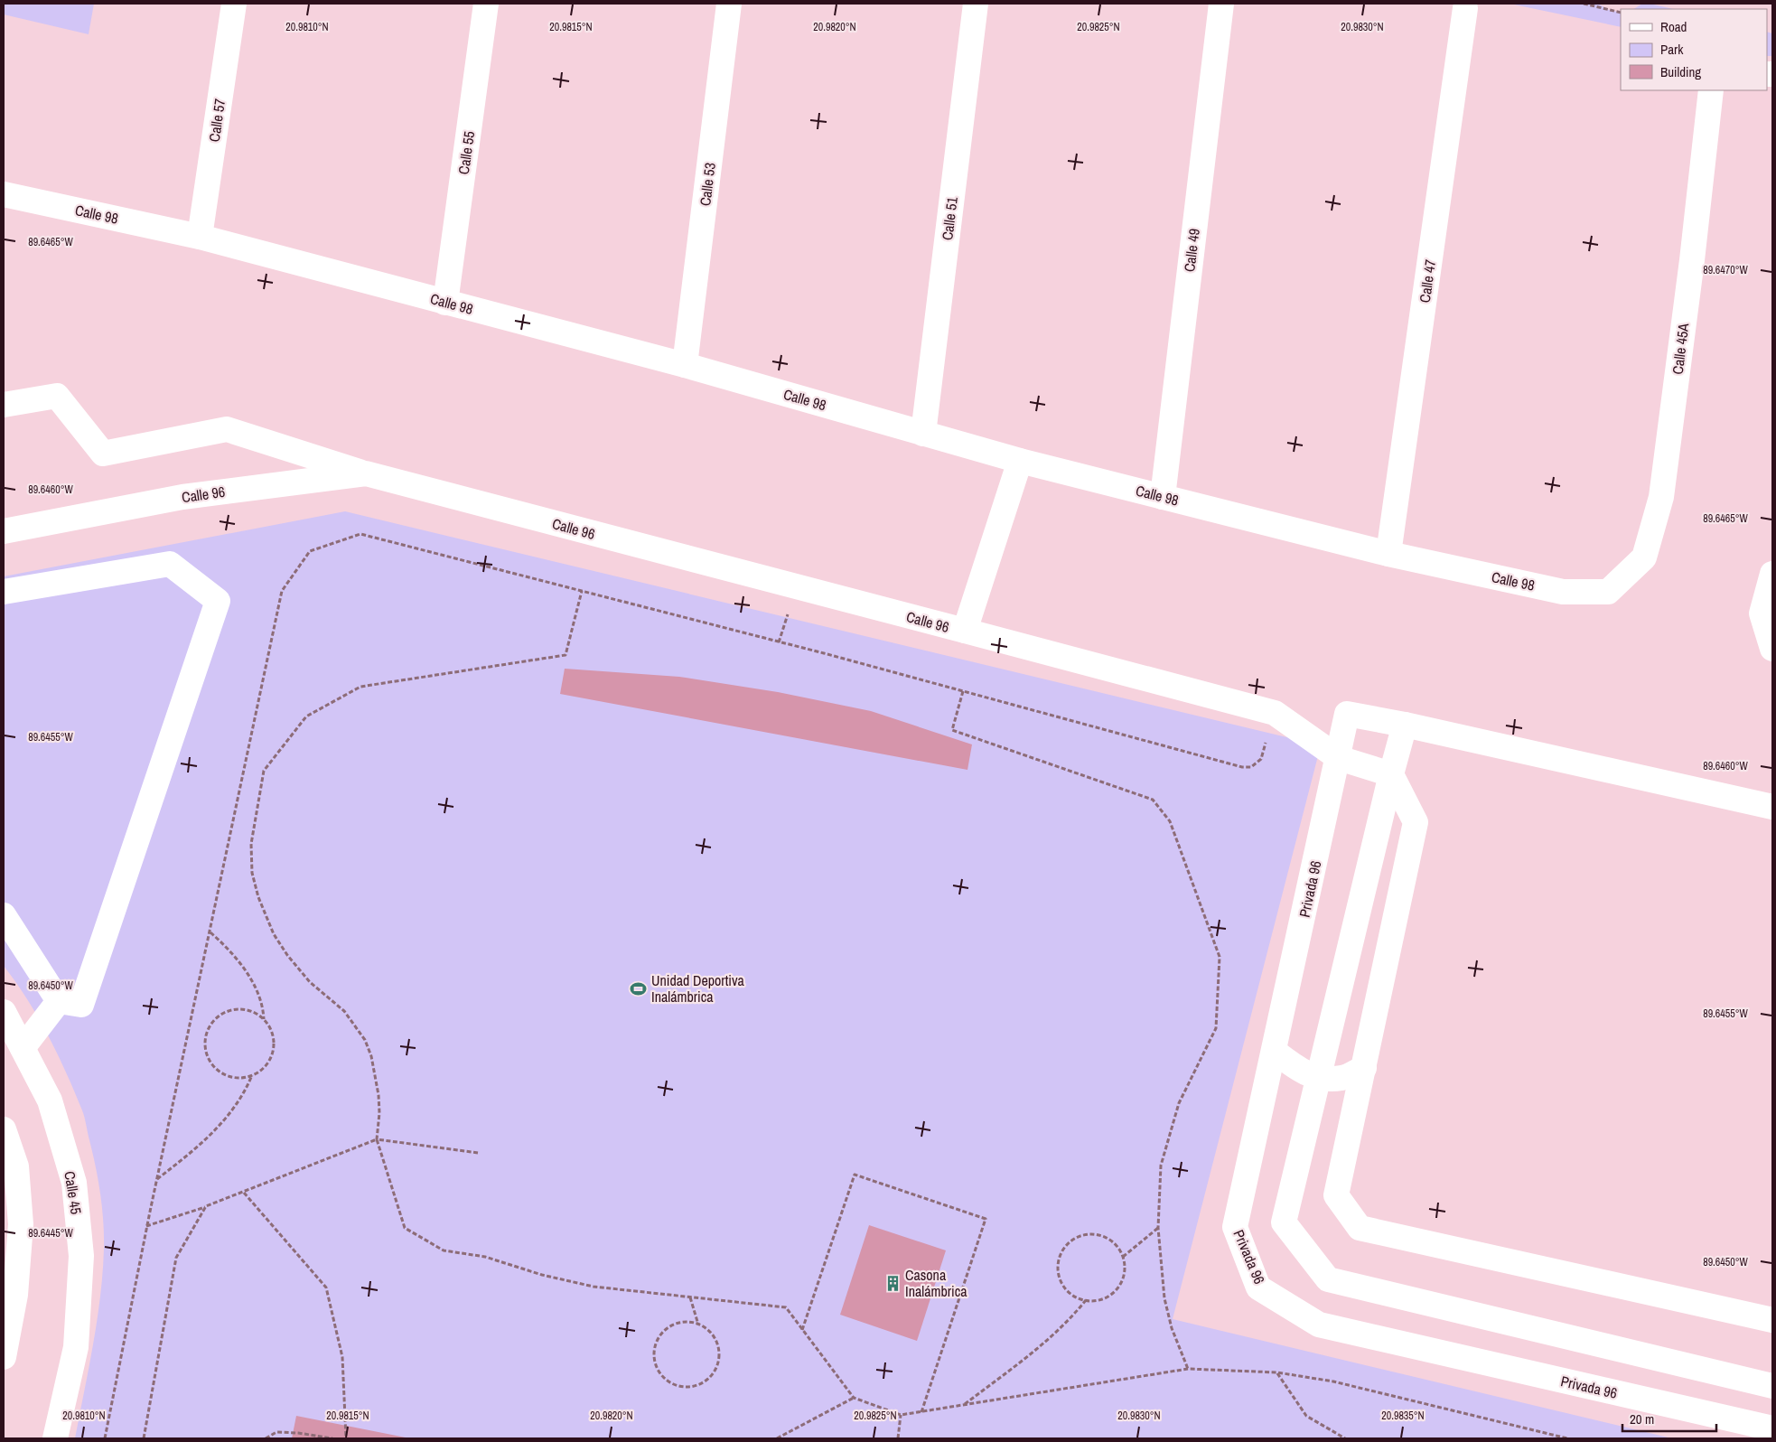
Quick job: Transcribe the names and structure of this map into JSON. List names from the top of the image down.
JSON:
{
  "streets": {
    "street": [
      "Calle 57",
      "Calle 55",
      "Calle 53",
      "Calle 98",
      "Calle 51",
      "Calle 49",
      "Calle 47",
      "Calle 45A",
      "Calle 96",
      "Privada 96",
      "Calle 45"
    ]
  },
  "crossings": [
    ["Calle 57", "Calle 98"],
    ["Calle 55", "Calle 98"],
    ["Calle 53", "Calle 98"],
    ["Calle 98", "Calle 51"],
    ["Calle 98", "Calle 49"],
    ["Calle 98", "Calle 47"],
    ["Calle 98", "Calle 45A"],
    ["Calle 98", "Calle 96"]
  ],
  "places": {
    "sports": ["Unidad Deportiva Inalámbrica"],
    "building": ["Casona Inalámbrica"]
  },
  "legend": ["Road", "Park", "Building"],
  "scale_bar": "20 m",
  "coordinates": [
    "20.9810°N",
    "20.9815°N",
    "20.9820°N",
    "20.9825°N",
    "20.9830°N",
    "89.6465°W",
    "89.6470°W",
    "89.6460°W",
    "89.6455°W",
    "89.6450°W",
    "89.6445°W",
    "20.9835°N"
  ]
}
